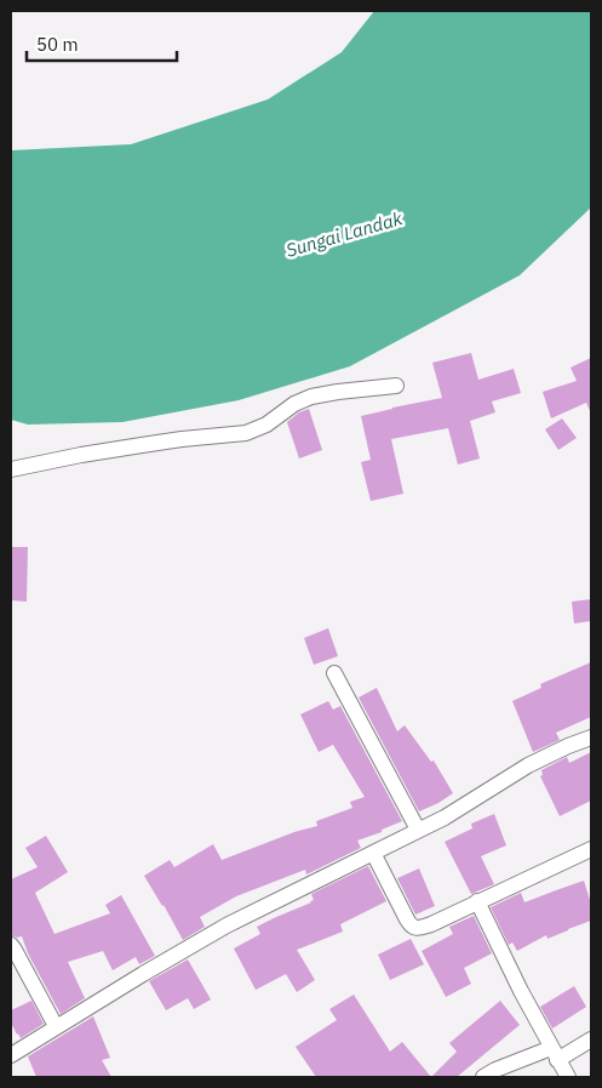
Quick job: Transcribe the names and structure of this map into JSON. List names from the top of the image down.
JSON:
{
  "water": ["Sungai Landak"],
  "scale_bar": "50 m"
}
